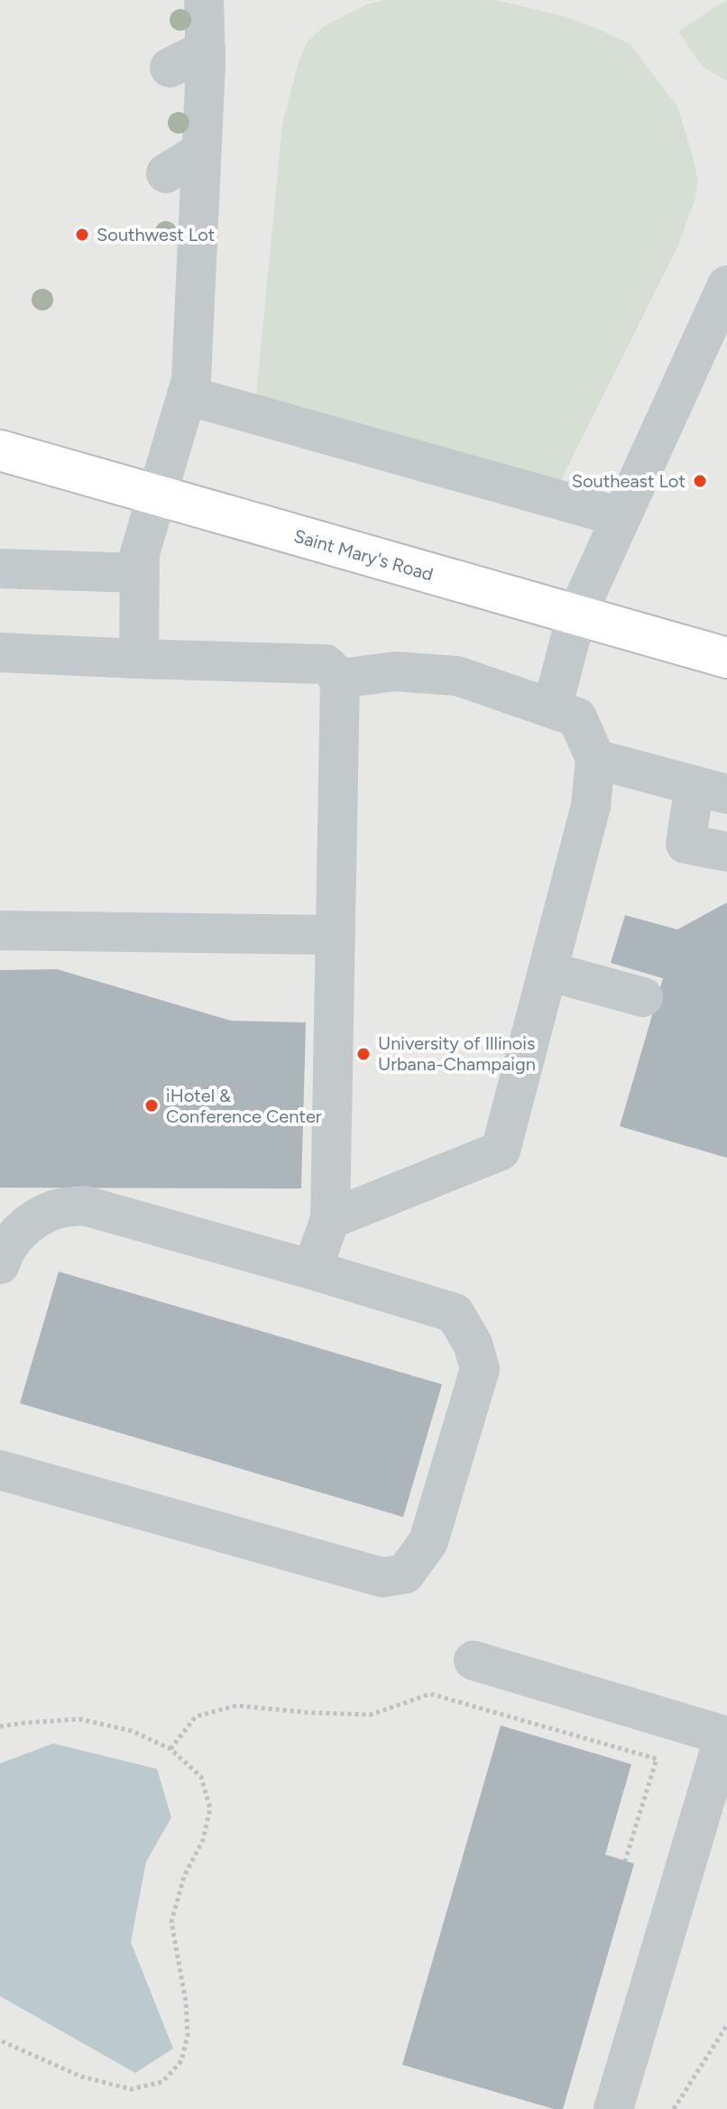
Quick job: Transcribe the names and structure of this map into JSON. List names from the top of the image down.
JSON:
{
  "streets": {
    "main road": ["Saint Mary's Road"]
  },
  "places": [
    "Southwest Lot",
    "Southeast Lot",
    "University of Illinois Urbana-Champaign",
    "iHotel & Conference Center"
  ]
}
